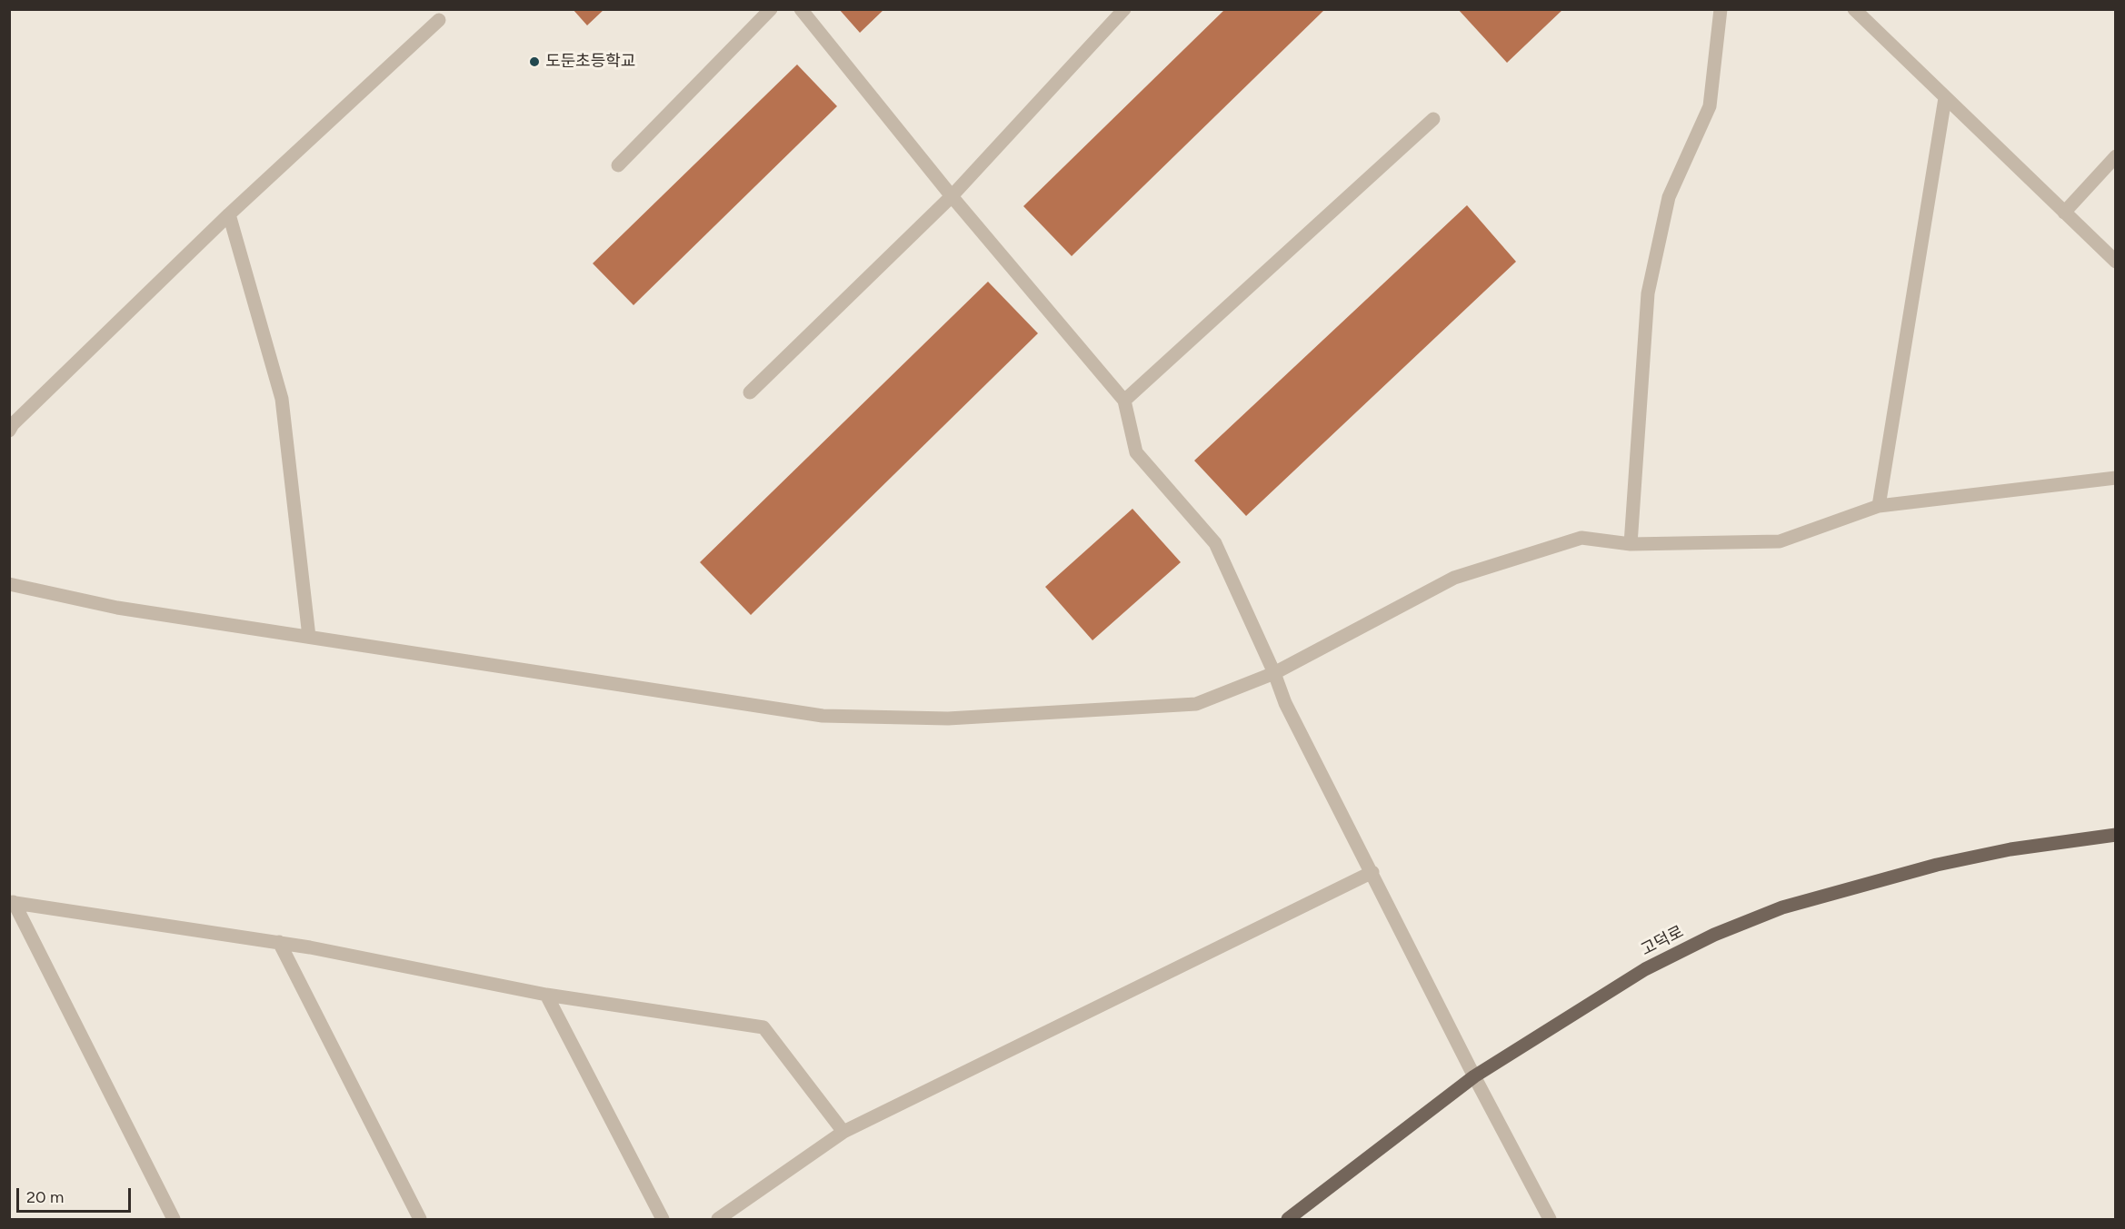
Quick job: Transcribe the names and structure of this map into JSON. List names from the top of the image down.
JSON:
{
  "streets": {
    "main road": ["고덕로"]
  },
  "places": ["도둔초등학교"],
  "scale_bar": "20 m"
}
